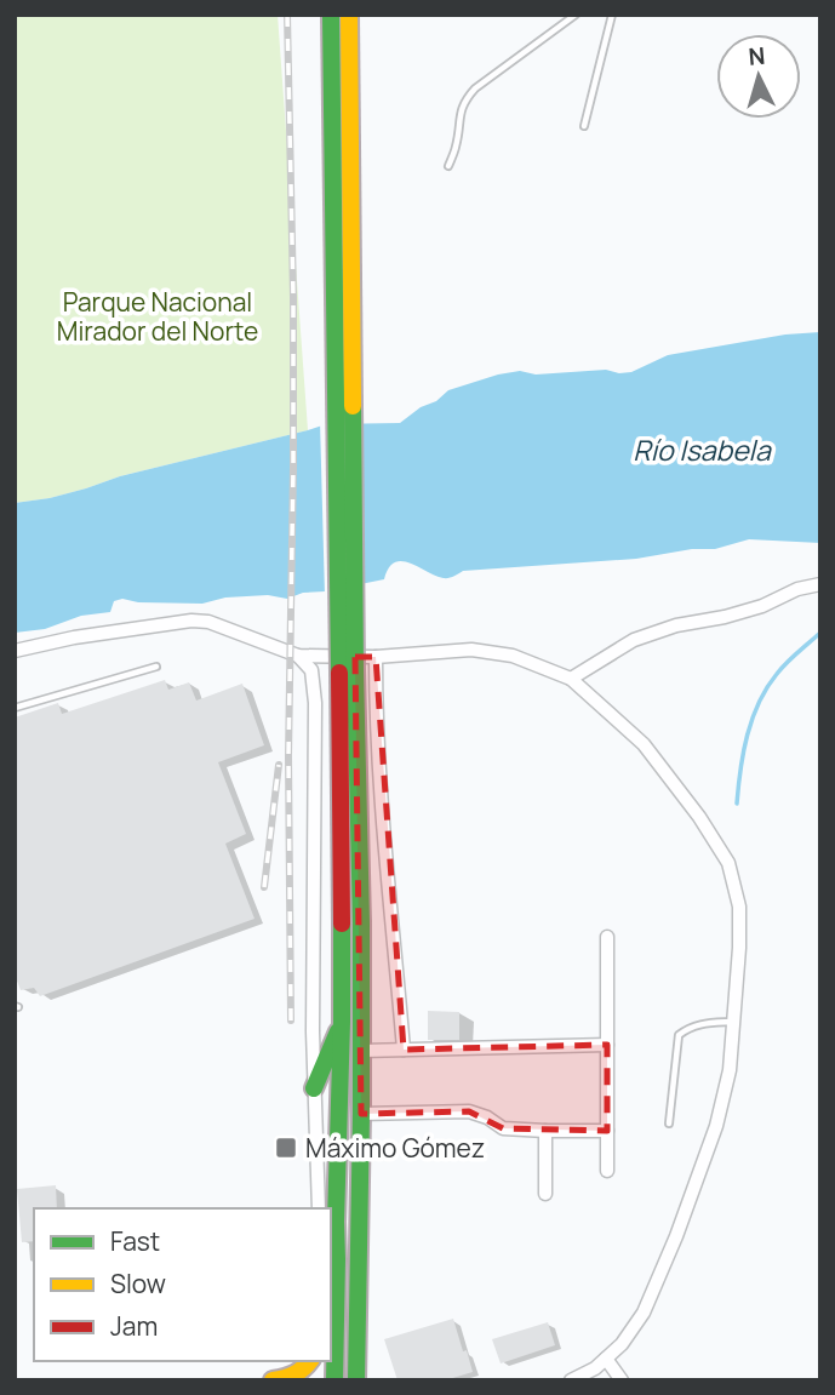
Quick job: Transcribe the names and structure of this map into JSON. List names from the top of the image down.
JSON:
{
  "water": ["Río Isabela"],
  "parks": ["Parque Nacional Mirador del Norte"],
  "places": {
    "transit": ["Máximo Gómez"]
  },
  "legend": ["Fast", "Slow", "Jam"],
  "north": "top"
}
